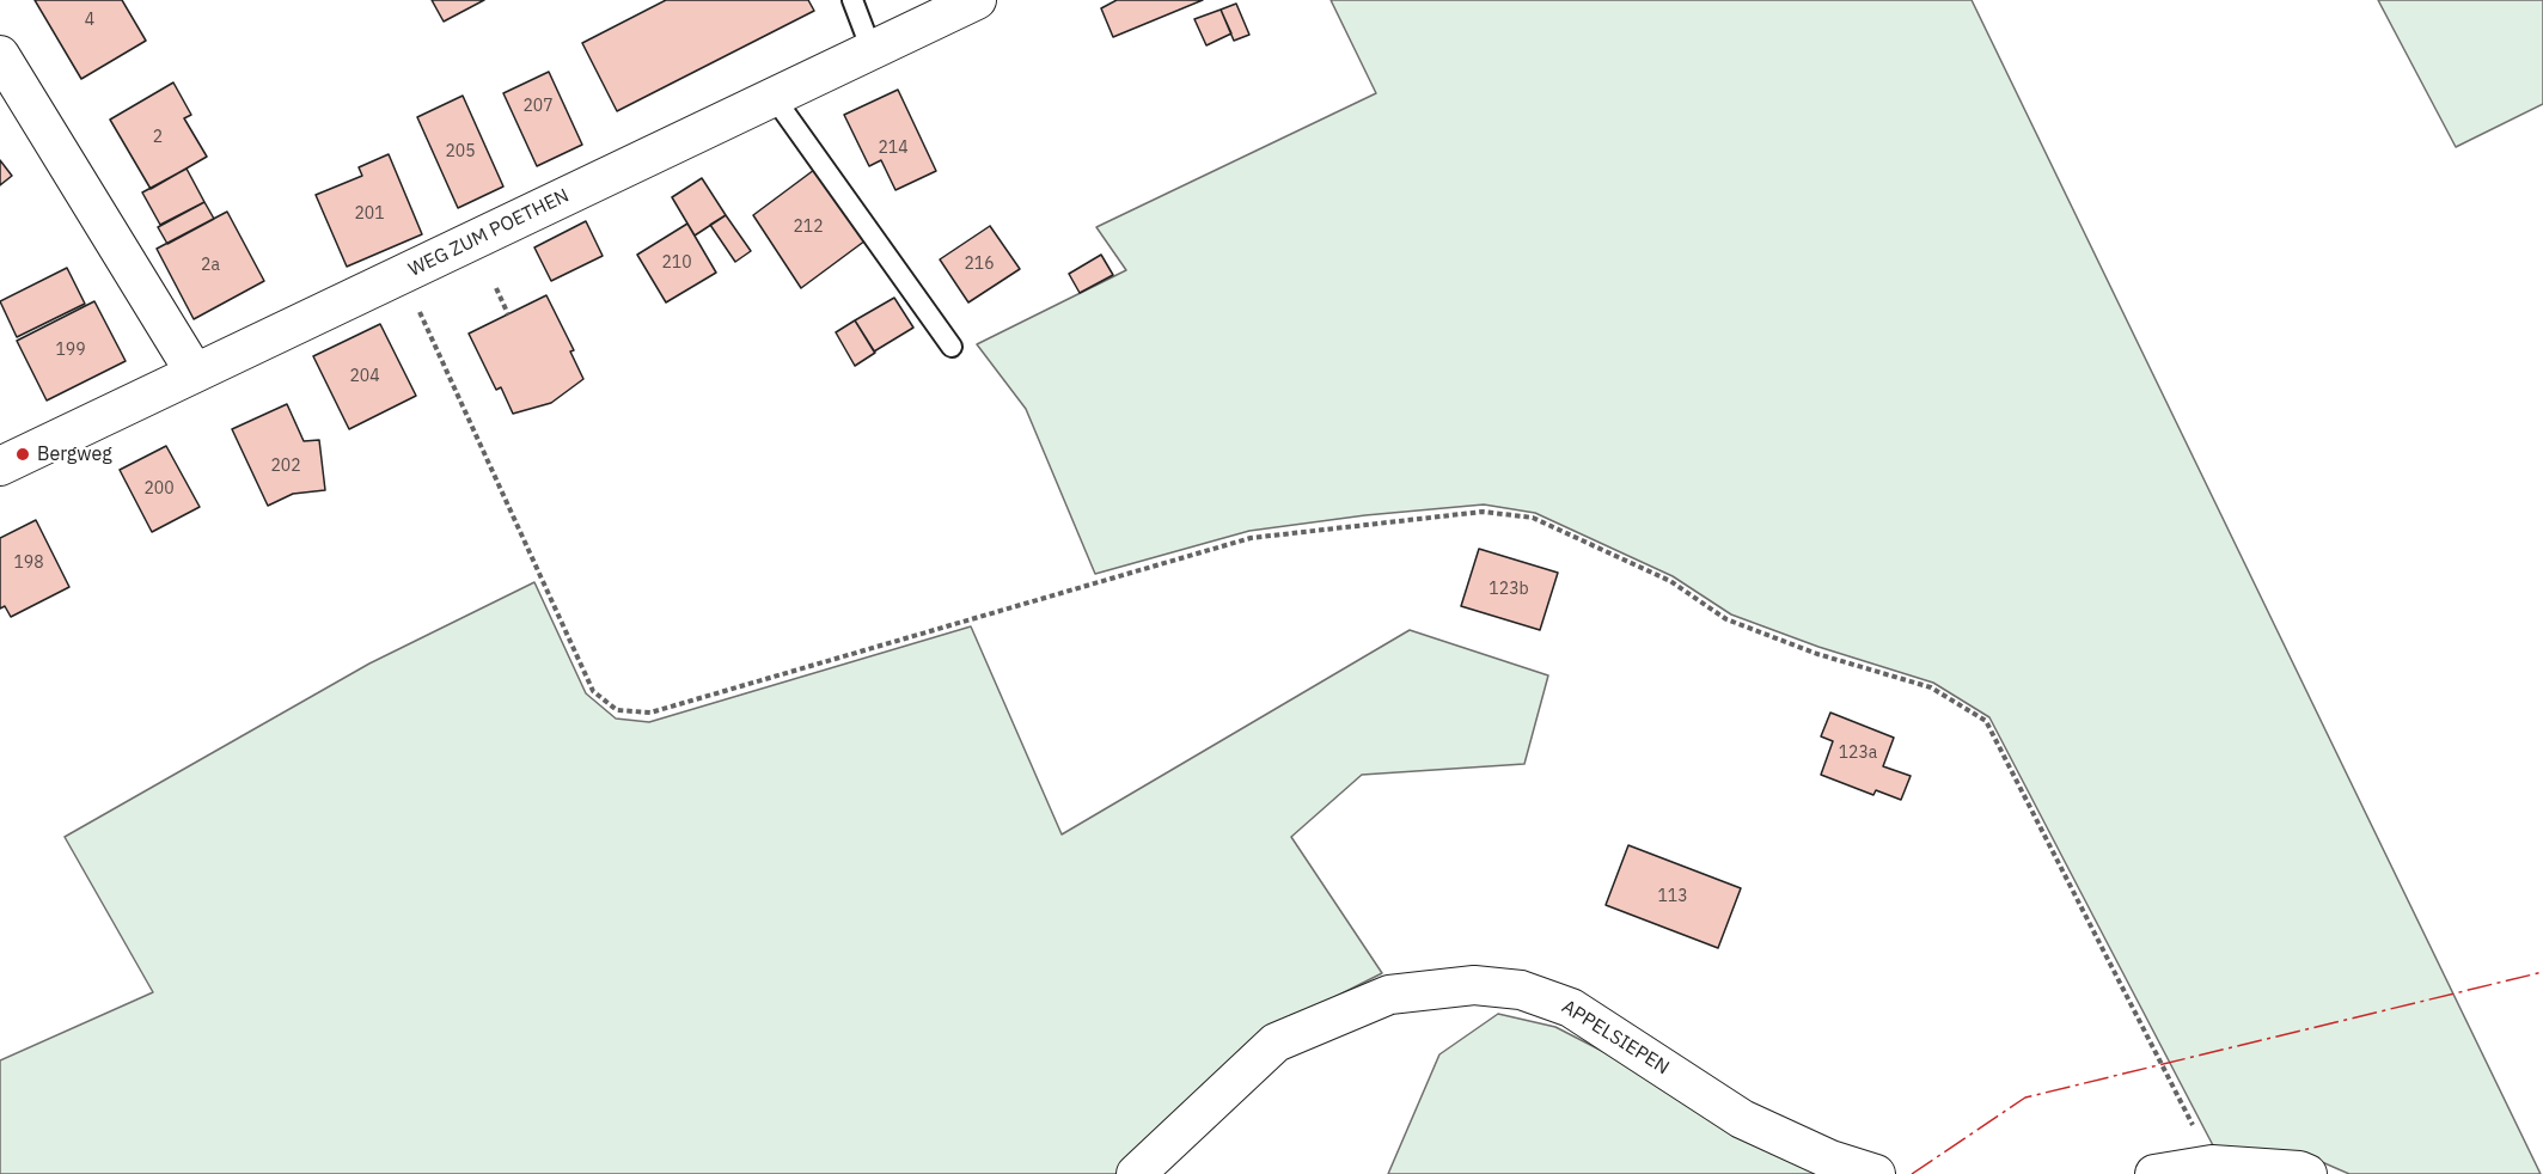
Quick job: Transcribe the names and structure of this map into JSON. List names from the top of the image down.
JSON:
{
  "streets": {
    "street": ["WEG ZUM POETHEN", "APPELSIEPEN"]
  },
  "places": ["Bergweg"],
  "house_numbers": [
    "4",
    "207",
    "2",
    "214",
    "205",
    "201",
    "212",
    "210",
    "216",
    "2a",
    "199",
    "204",
    "202",
    "200",
    "198",
    "123b",
    "123a",
    "113"
  ]
}
